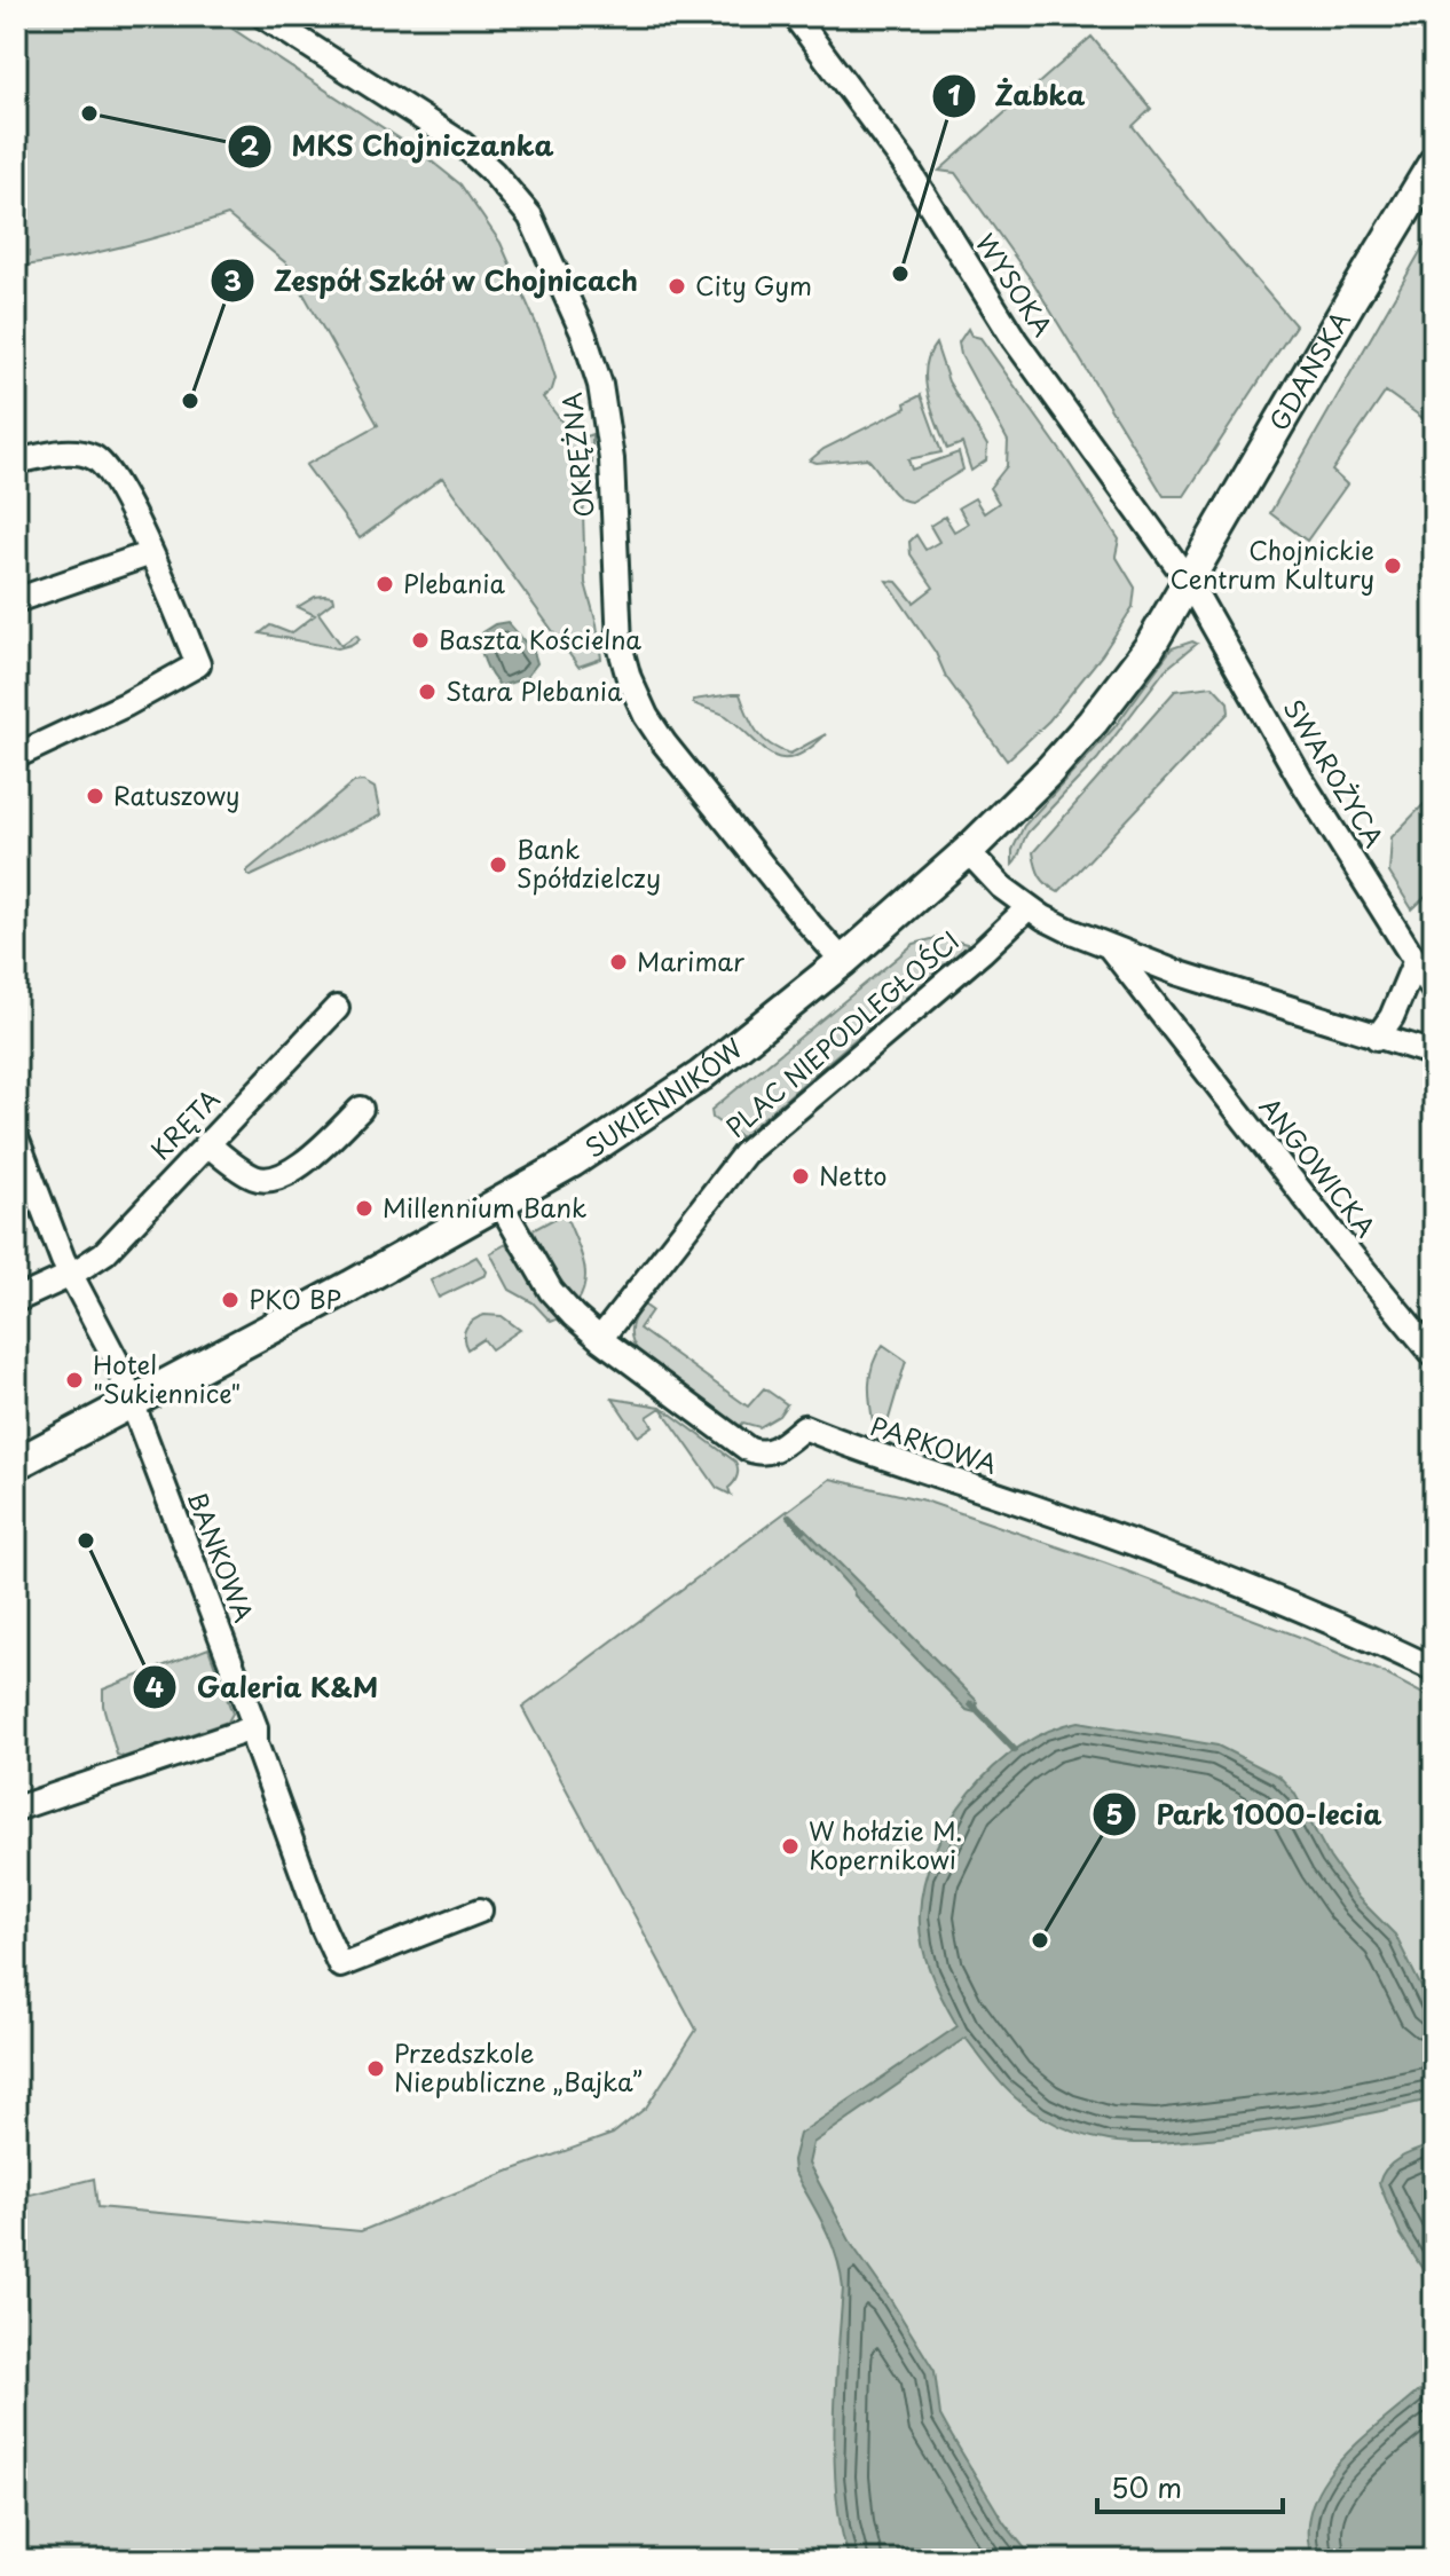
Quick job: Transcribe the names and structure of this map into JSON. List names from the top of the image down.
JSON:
{
  "streets": {
    "main road": ["GDAŃSKA", "SUKIENNIKÓW"],
    "street": [
      "WYSOKA",
      "OKRĘŻNA",
      "SWAROŻYCA",
      "PLAC NIEPODLEGŁOŚCI",
      "KRĘTA",
      "ANGOWICKA",
      "PARKOWA",
      "BANKOWA"
    ]
  },
  "crossings": [
    ["WYSOKA", "GDAŃSKA"],
    ["WYSOKA", "SWAROŻYCA"],
    ["WYSOKA", "SUKIENNIKÓW"],
    ["GDAŃSKA", "SWAROŻYCA"],
    ["GDAŃSKA", "SUKIENNIKÓW"],
    ["OKRĘŻNA", "SUKIENNIKÓW"],
    ["SWAROŻYCA", "SUKIENNIKÓW"],
    ["PLAC NIEPODLEGŁOŚCI", "PARKOWA"],
    ["SUKIENNIKÓW", "PARKOWA"],
    ["SUKIENNIKÓW", "BANKOWA"],
    ["KRĘTA", "BANKOWA"]
  ],
  "places": [
    "MKS Chojniczanka",
    "Żabka",
    "City Gym",
    "Zespół Szkół w Chojnicach",
    "Chojnickie Centrum Kultury",
    "Plebania",
    "Baszta Kościelna",
    "Stara Plebania",
    "Ratuszowy",
    "Bank Spółdzielczy",
    "Marimar",
    "Netto",
    "Millennium Bank",
    "PKO BP",
    "Hotel \"Sukiennice\"",
    "Galeria K&M",
    "W hołdzie M. Kopernikowi",
    "Park 1000-lecia",
    "Przedszkole Niepubliczne „Bajka”"
  ],
  "scale_bar": "50 m"
}
